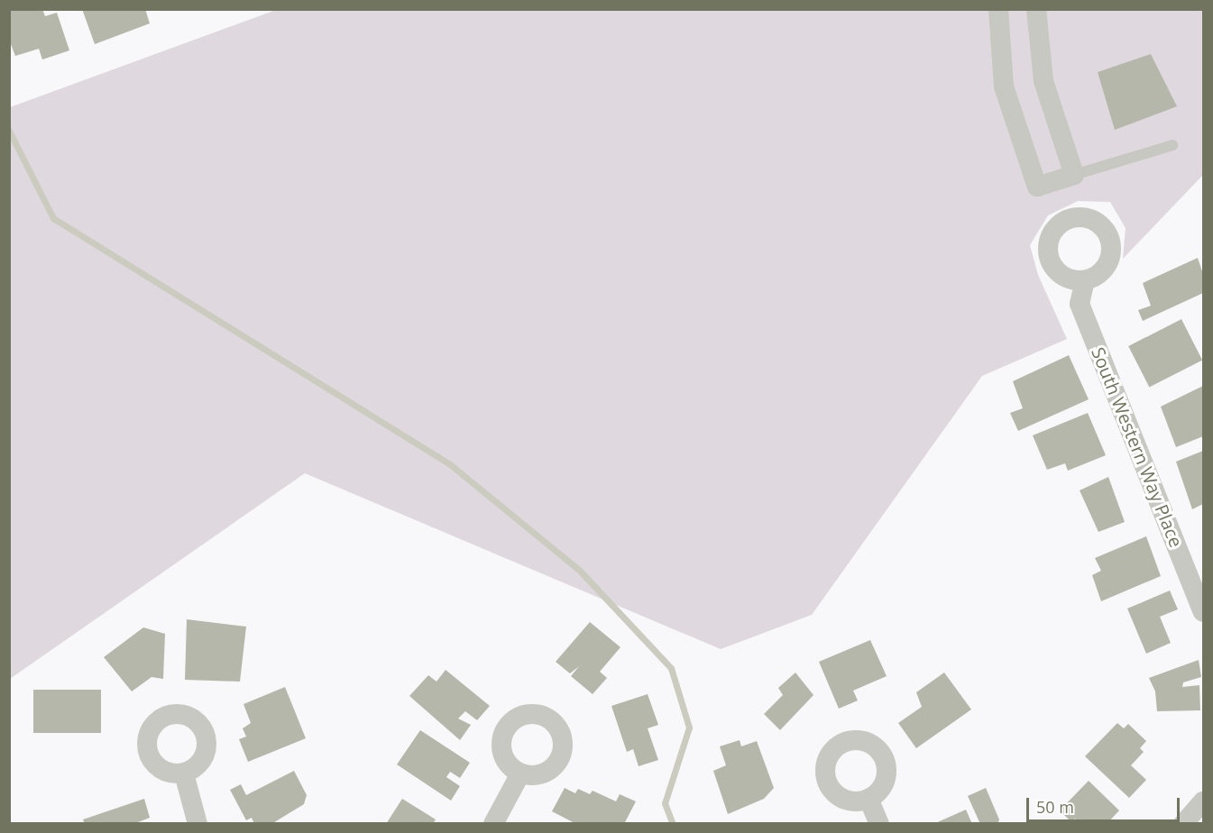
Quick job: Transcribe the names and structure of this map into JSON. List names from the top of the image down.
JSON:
{
  "streets": {
    "street": ["South Western Way Place"]
  },
  "scale_bar": "50 m"
}
